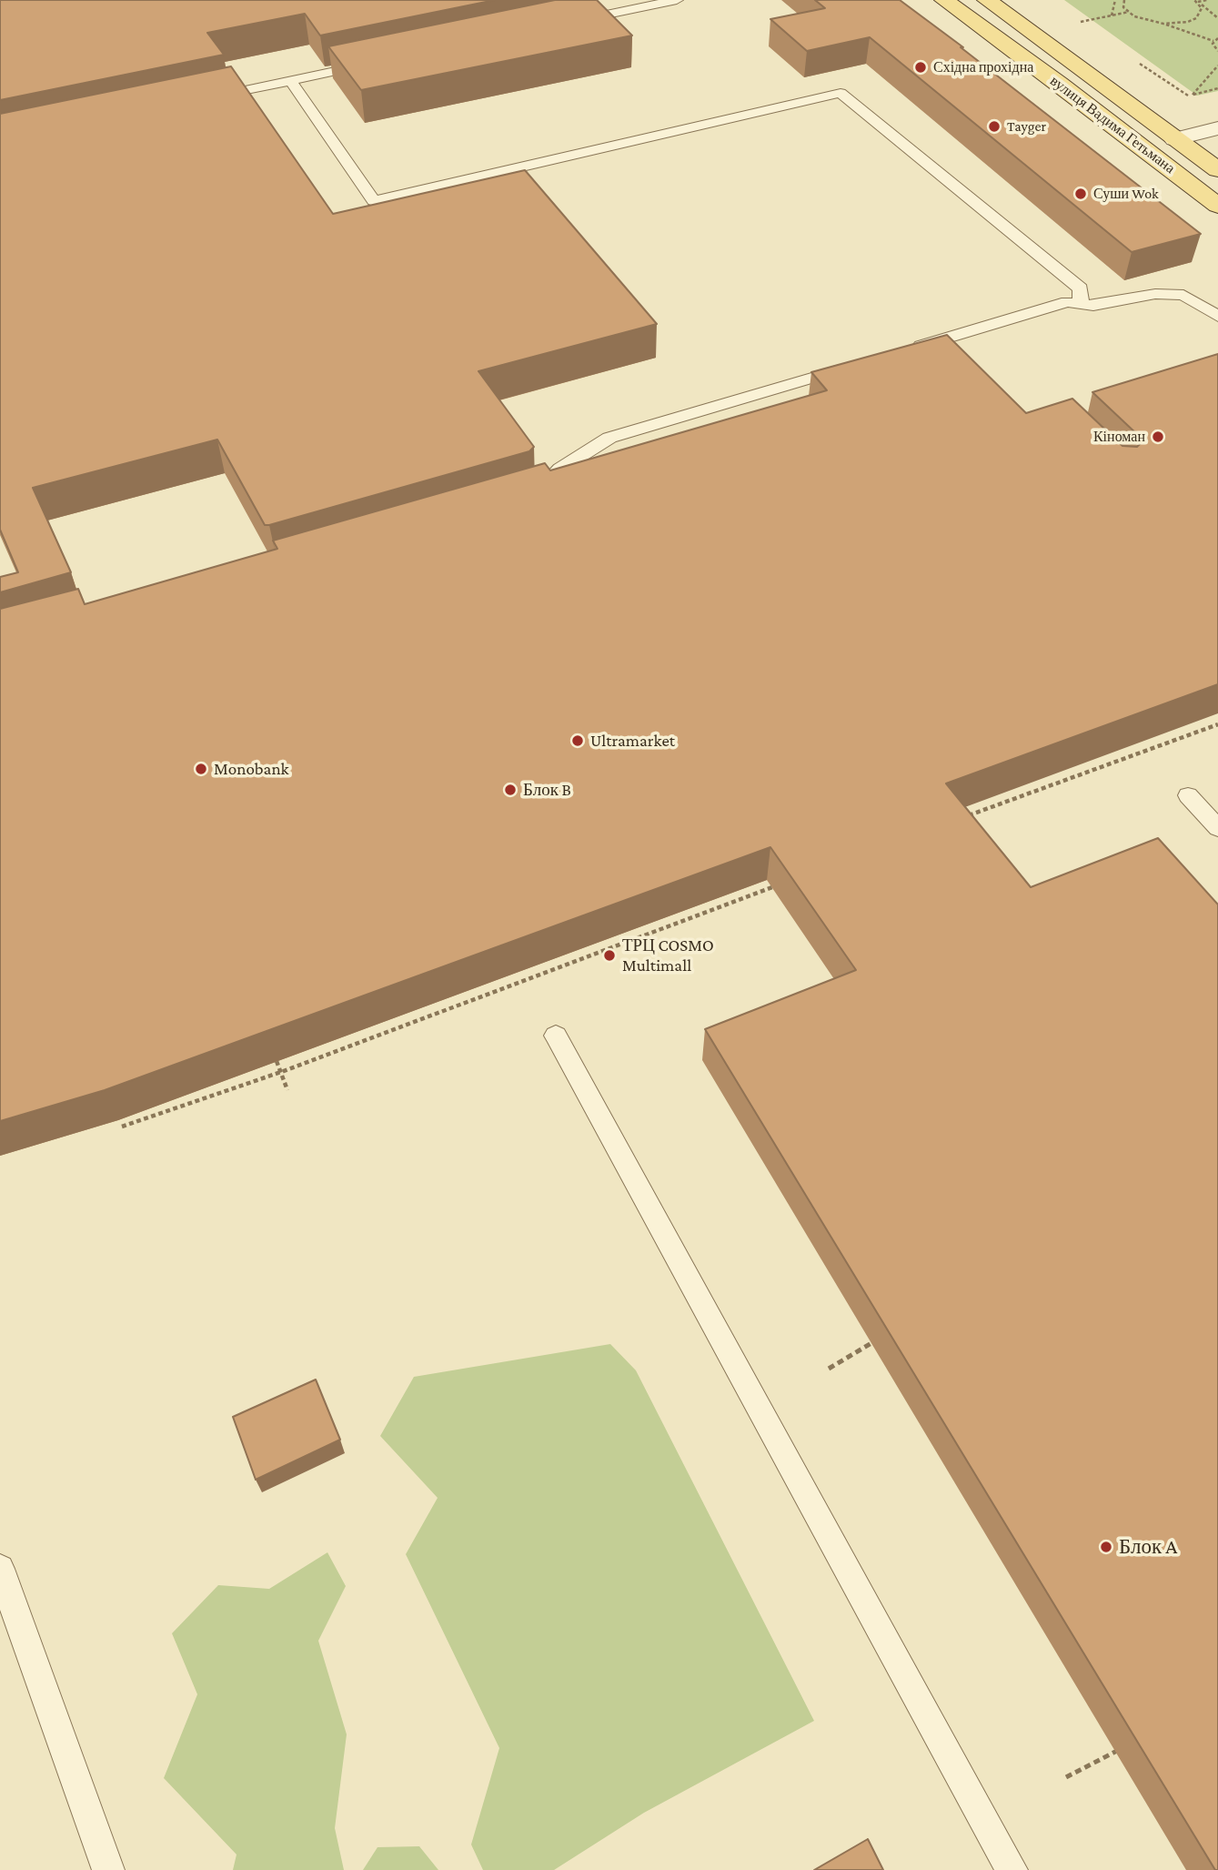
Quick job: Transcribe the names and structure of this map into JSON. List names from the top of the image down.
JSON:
{
  "streets": {
    "main road": ["вулиця Вадима Гетьмана"]
  },
  "places": [
    "Східна прохідна",
    "Tayger",
    "Суши Wok",
    "Кіноман",
    "Ultramarket",
    "Monobank",
    "Блок B",
    "ТРЦ COSMO Multimall",
    "Блок A"
  ]
}
